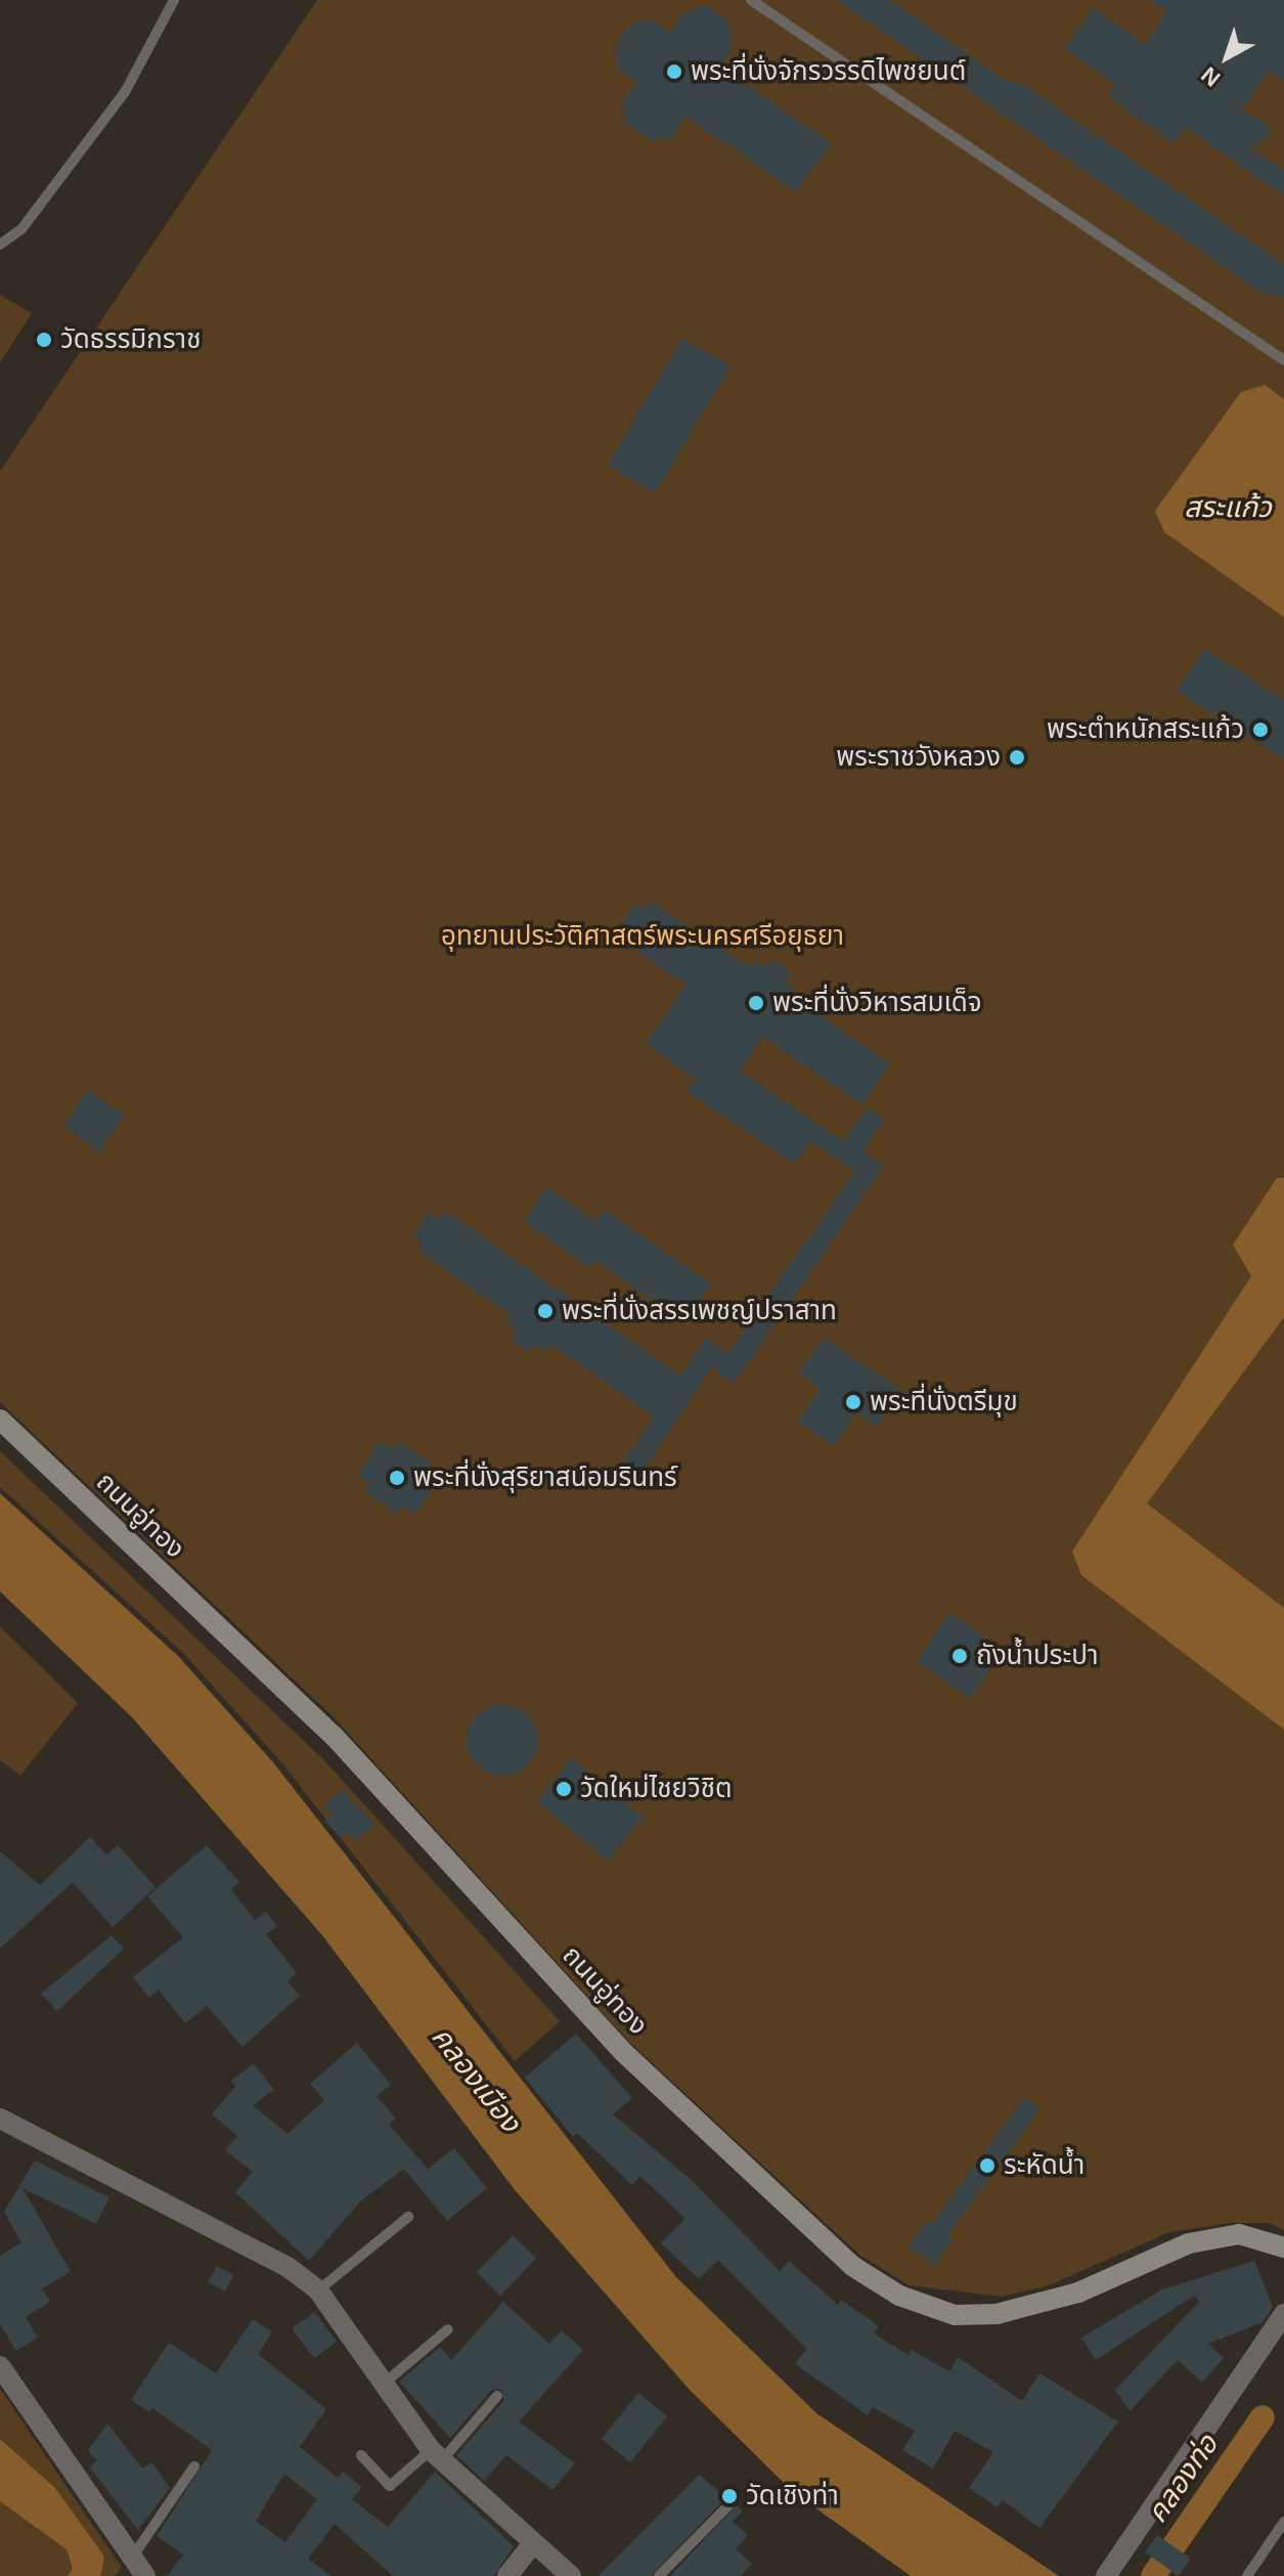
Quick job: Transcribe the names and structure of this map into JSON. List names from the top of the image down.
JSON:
{
  "streets": {
    "main road": ["ถนนอู่ทอง"]
  },
  "water": ["สระแก้ว", "คลองเมือง", "คลองท่อ"],
  "parks": ["อุทยานประวัติศาสตร์พระนครศรีอยุธยา"],
  "places": [
    "พระที่นั่งจักรวรรดิไพชยนต์",
    "วัดธรรมิกราช",
    "พระตำหนักสระแก้ว",
    "พระราชวังหลวง",
    "พระที่นั่งวิหารสมเด็จ",
    "พระที่นั่งสรรเพชญ์ปราสาท",
    "พระที่นั่งตรีมุข",
    "พระที่นั่งสุริยาสน์อมรินทร์",
    "ถังน้ำประปา",
    "วัดใหม่ไชยวิชิต",
    "ระหัดน้ำ",
    "วัดเชิงท่า"
  ],
  "north": "bottom left"
}
